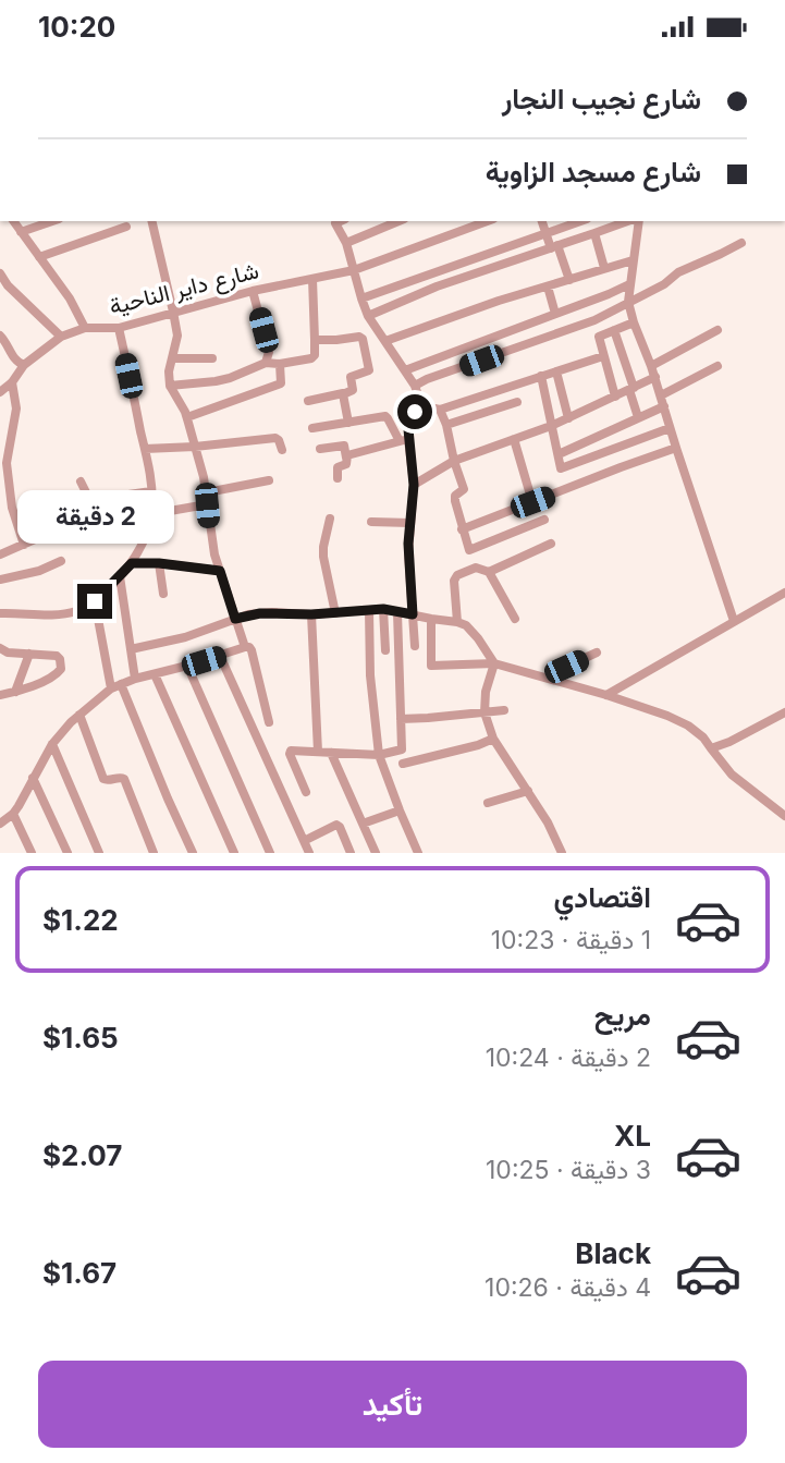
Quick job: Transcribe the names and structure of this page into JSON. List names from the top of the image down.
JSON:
{
  "streets": {
    "street": ["شارع داير الناحية"]
  },
  "page": {
    "status": "10:20",
    "banner": ["شارع نجيب النجار", "شارع مسجد الزاوية"],
    "bubble": "2 دقيقة",
    "list": [
      {
        "name": "اقتصادي",
        "note": "1 دقيقة · 10:23",
        "value": "$1.22"
      },
      {
        "name": "مريح",
        "note": "2 دقيقة · 10:24",
        "value": "$1.65"
      },
      {
        "name": "XL",
        "note": "3 دقيقة · 10:25",
        "value": "$2.07"
      },
      {
        "name": "Black",
        "note": "4 دقيقة · 10:26",
        "value": "$1.67"
      }
    ],
    "buttons": "تأكيد"
  }
}
